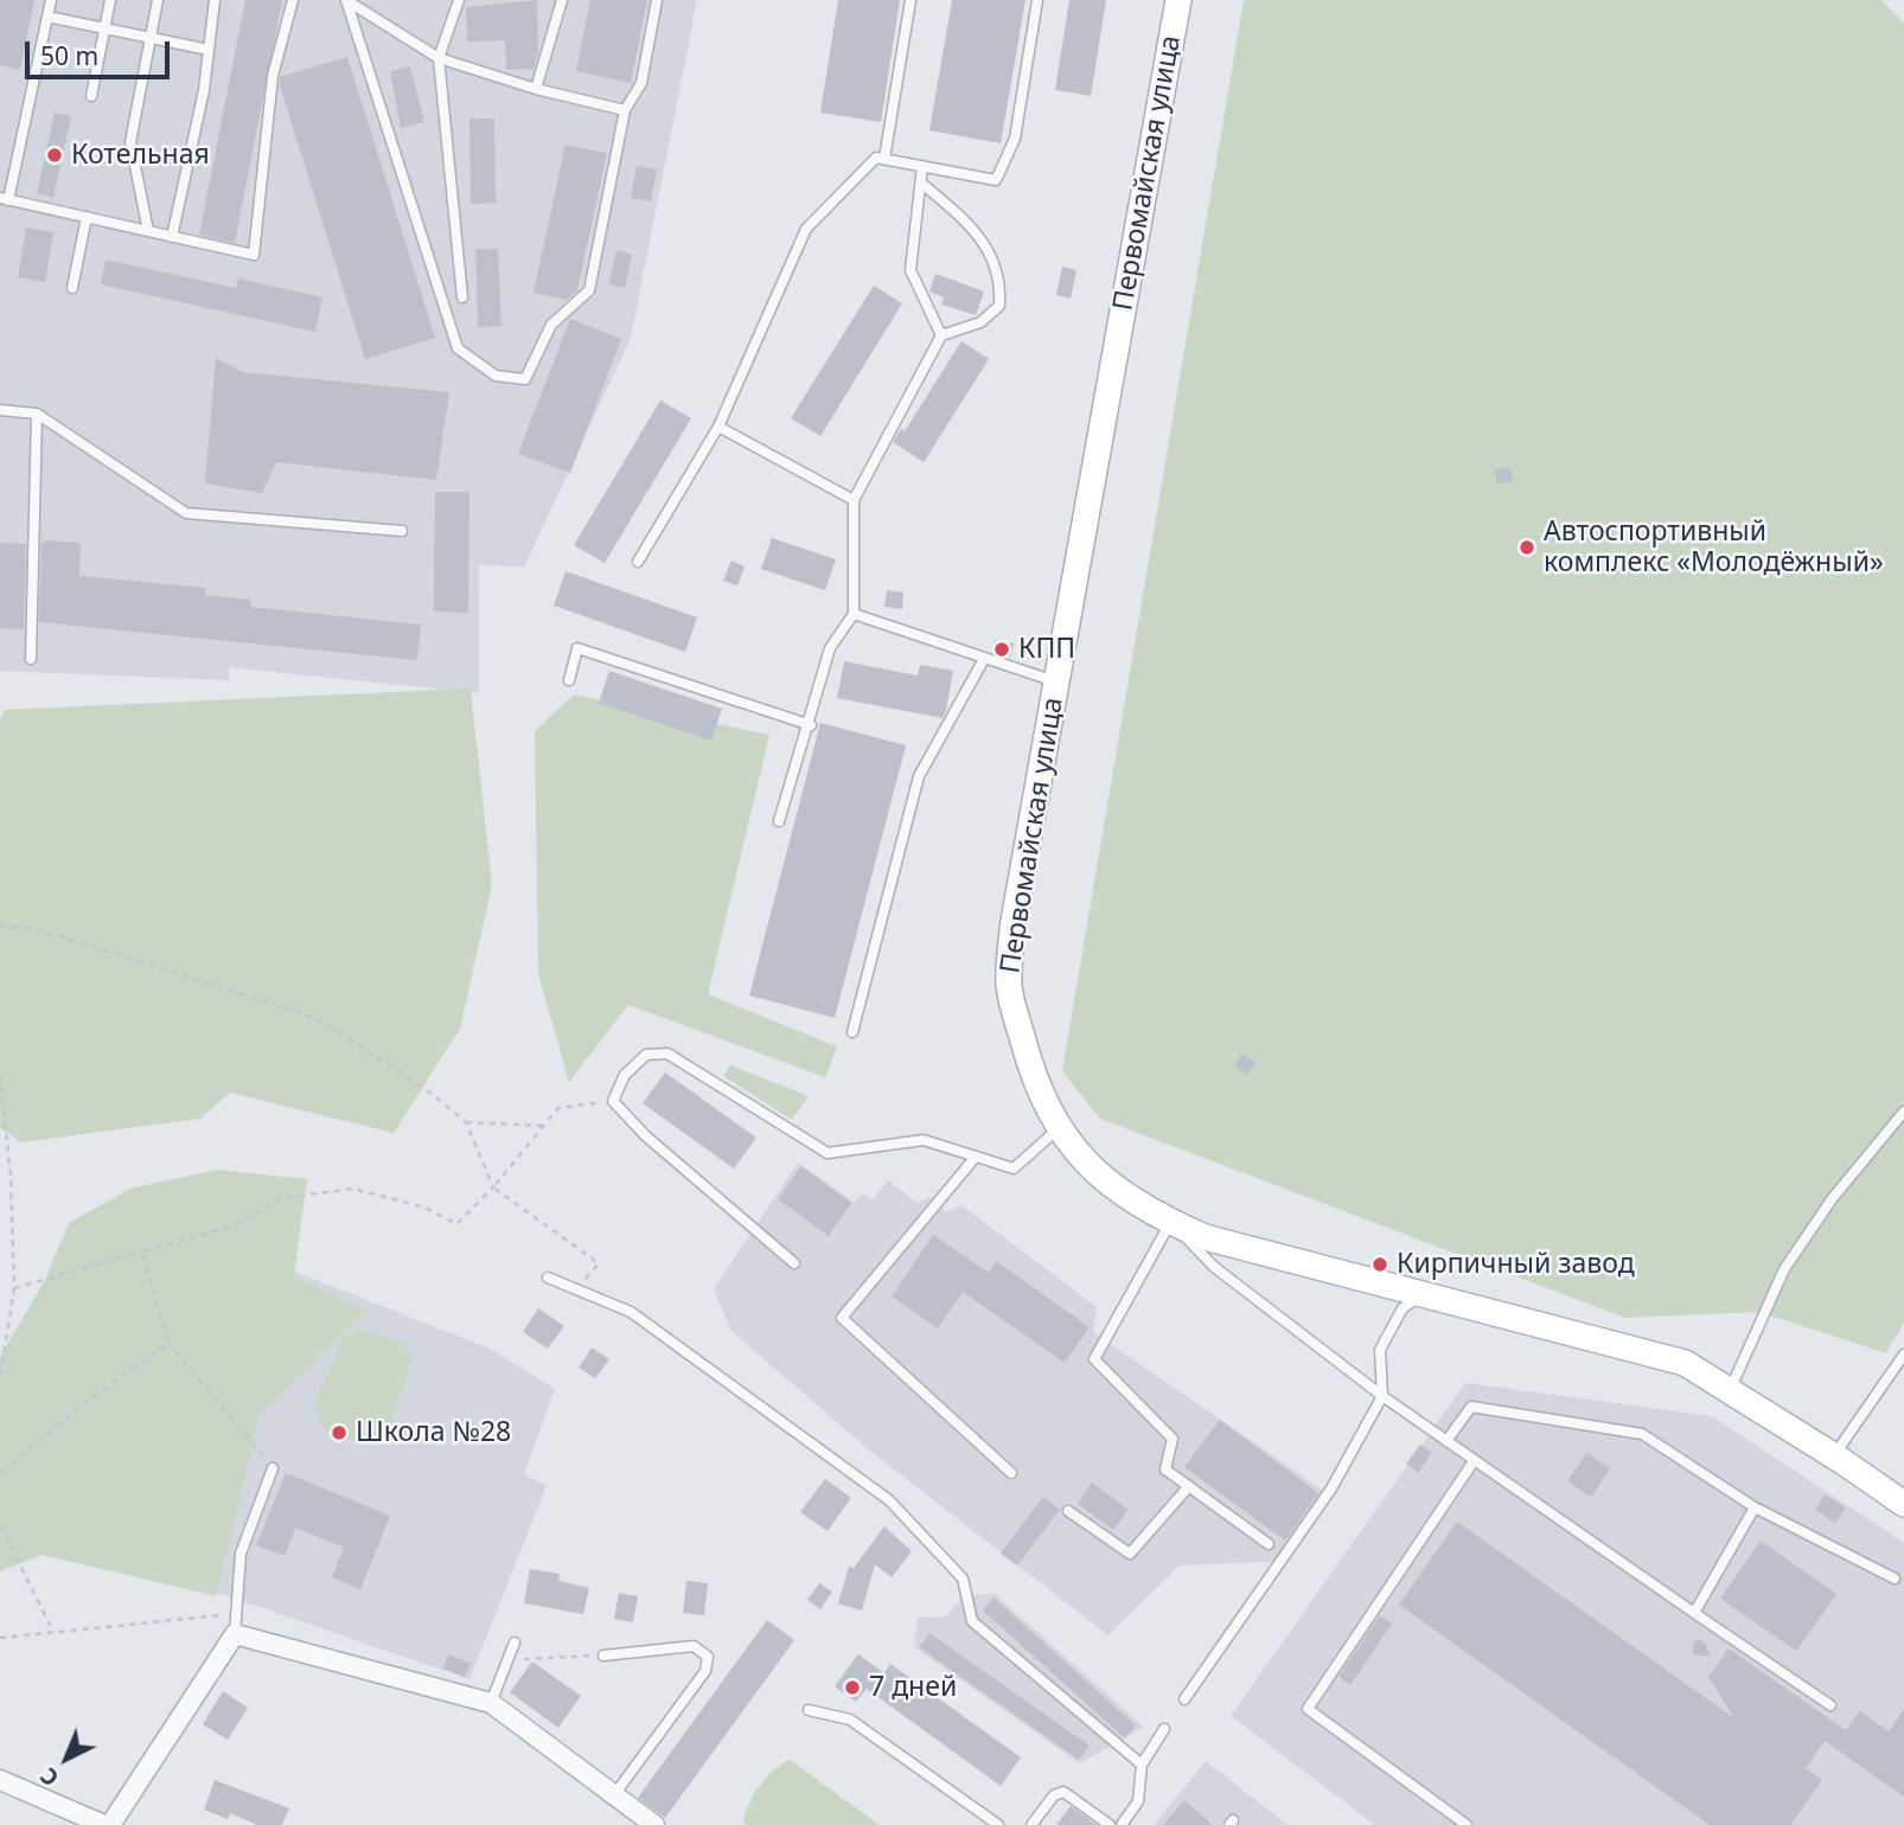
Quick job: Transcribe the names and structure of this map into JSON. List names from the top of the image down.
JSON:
{
  "streets": {
    "street": ["Первомайская улица"]
  },
  "places": [
    "Котельная",
    "Автоспортивный комплекс «Молодёжный»",
    "КПП",
    "Кирпичный завод",
    "Школа №28",
    "7 дней"
  ],
  "scale_bar": "50 m",
  "north": "bottom left"
}
